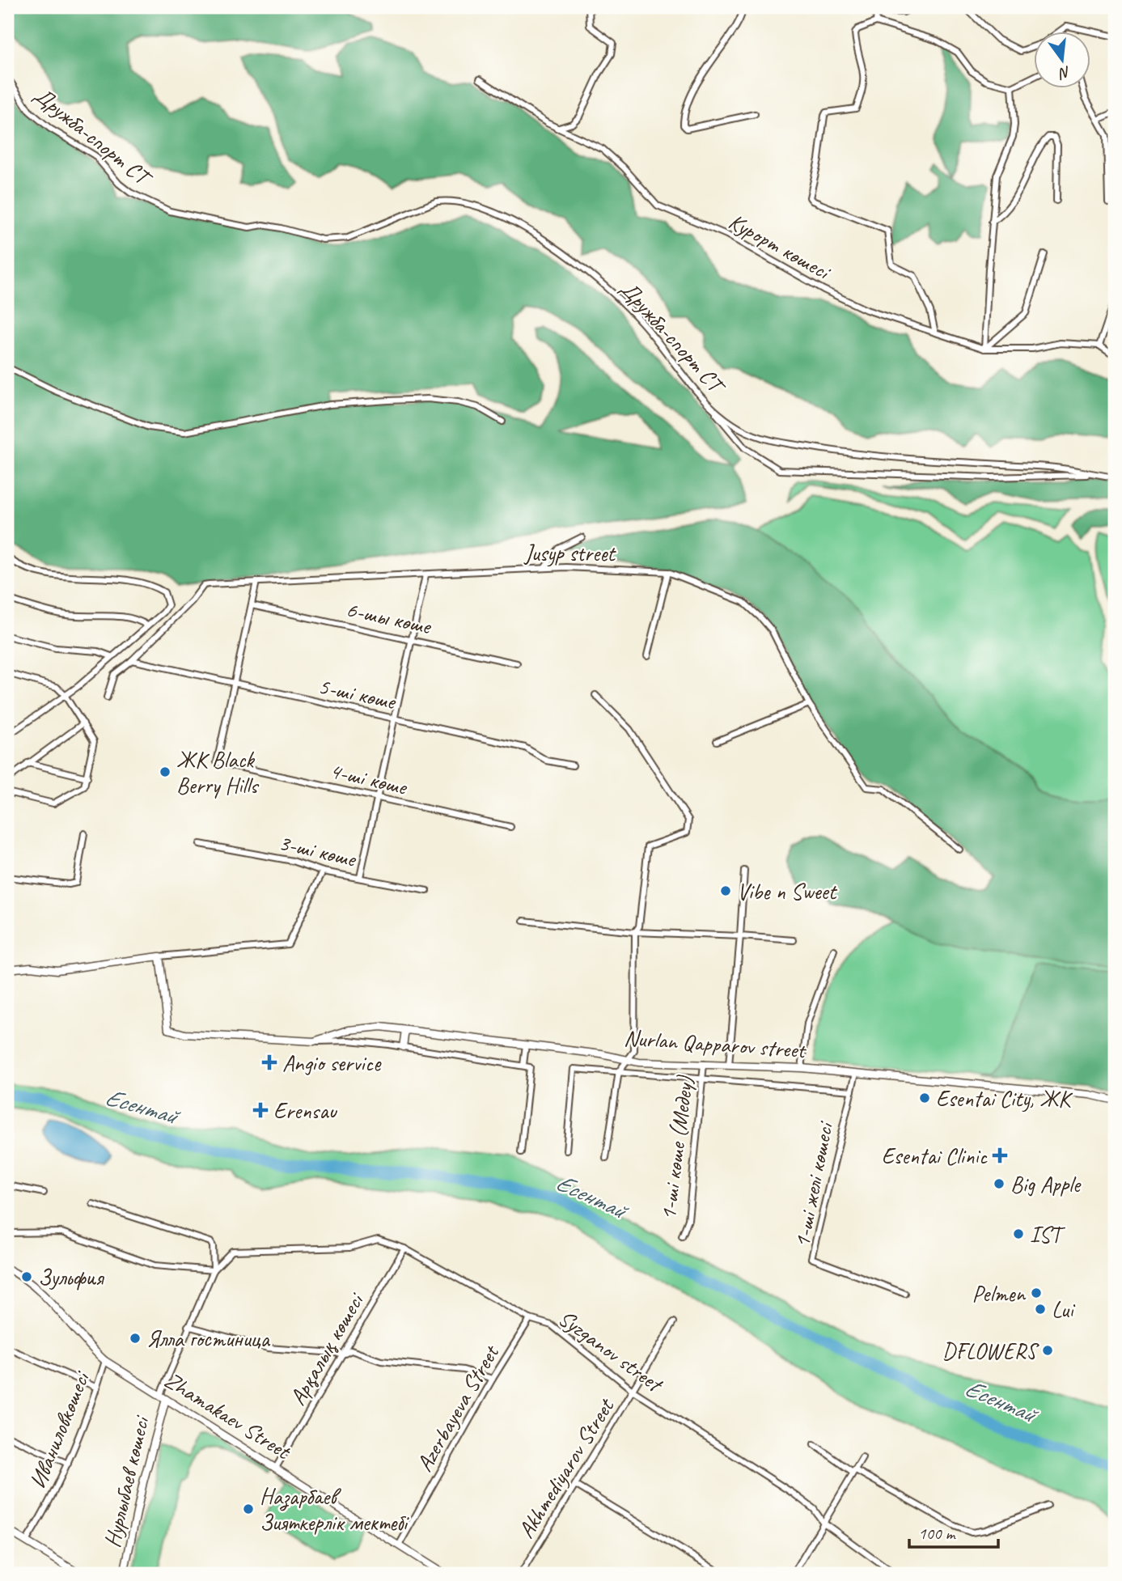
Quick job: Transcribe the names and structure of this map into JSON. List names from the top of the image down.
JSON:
{
  "streets": {
    "street": [
      "Дружба-спорт СТ",
      "Курорт көшесі",
      "Jusyp street",
      "6-шы көше",
      "5-ші көше",
      "4-ші көше",
      "3-ші көше",
      "Nurlan Qapparov street",
      "1-ші көше (Медеу)",
      "1-ші желі көшесі",
      "Арқалық көшесі",
      "Syzganov street",
      "Azerbayeva Street",
      "Zhamakaev Street",
      "Иваниловкөшесі",
      "Akhmediyarov Street",
      "Нурлыбаев көшесі"
    ]
  },
  "crossings": [
    ["Jusyp street", "5-ші көше"],
    ["5-ші көше", "4-ші көше"],
    ["Nurlan Qapparov street", "1-ші көше (Медеу)"],
    ["Nurlan Qapparov street", "1-ші желі көшесі"],
    ["Арқалық көшесі", "Syzganov street"],
    ["Арқалық көшесі", "Zhamakaev Street"],
    ["Syzganov street", "Azerbayeva Street"],
    ["Syzganov street", "Akhmediyarov Street"],
    ["Syzganov street", "Нурлыбаев көшесі"],
    ["Azerbayeva Street", "Zhamakaev Street"],
    ["Zhamakaev Street", "Иваниловкөшесі"],
    ["Zhamakaev Street", "Нурлыбаев көшесі"]
  ],
  "water": ["Есентай"],
  "places": {
    "other": [
      "ЖК Black Berry Hills",
      "Vibe n Sweet",
      "Esentai City, ЖК",
      "Big Apple",
      "IST",
      "Зульфия",
      "Pelmen",
      "Lui",
      "Ялла гостиница",
      "DFLOWERS",
      "Назарбаев Зияткерлік мектебі"
    ],
    "health": ["Angio service", "Erensau", "Esentai Clinic"]
  },
  "scale_bar": "100 m",
  "north": "bottom"
}
